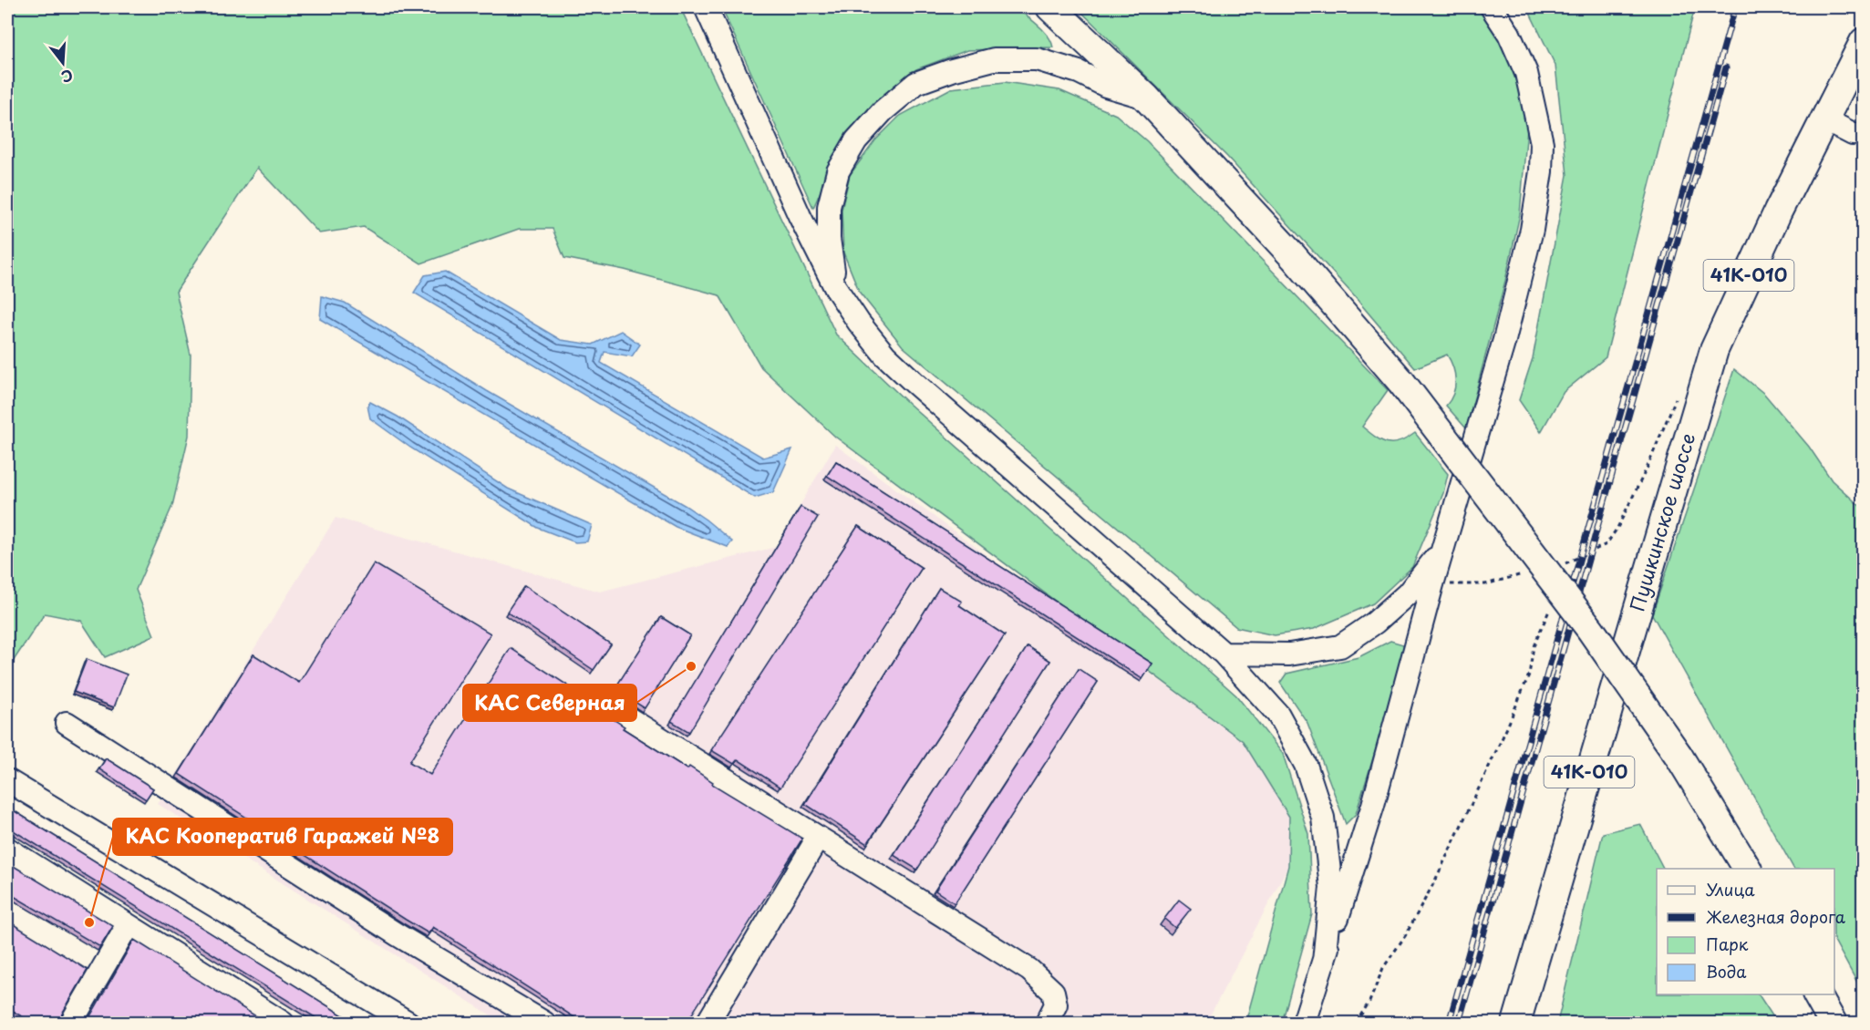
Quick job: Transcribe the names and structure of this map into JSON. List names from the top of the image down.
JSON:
{
  "streets": {
    "main road": ["41К-010", "Пушкинское шоссе"]
  },
  "places": ["КАС Северная", "КАС Кооператив Гаражей №8"],
  "legend": [
    "Улица",
    "Железная дорога",
    "Парк",
    "Вода"
  ],
  "north": "bottom"
}
